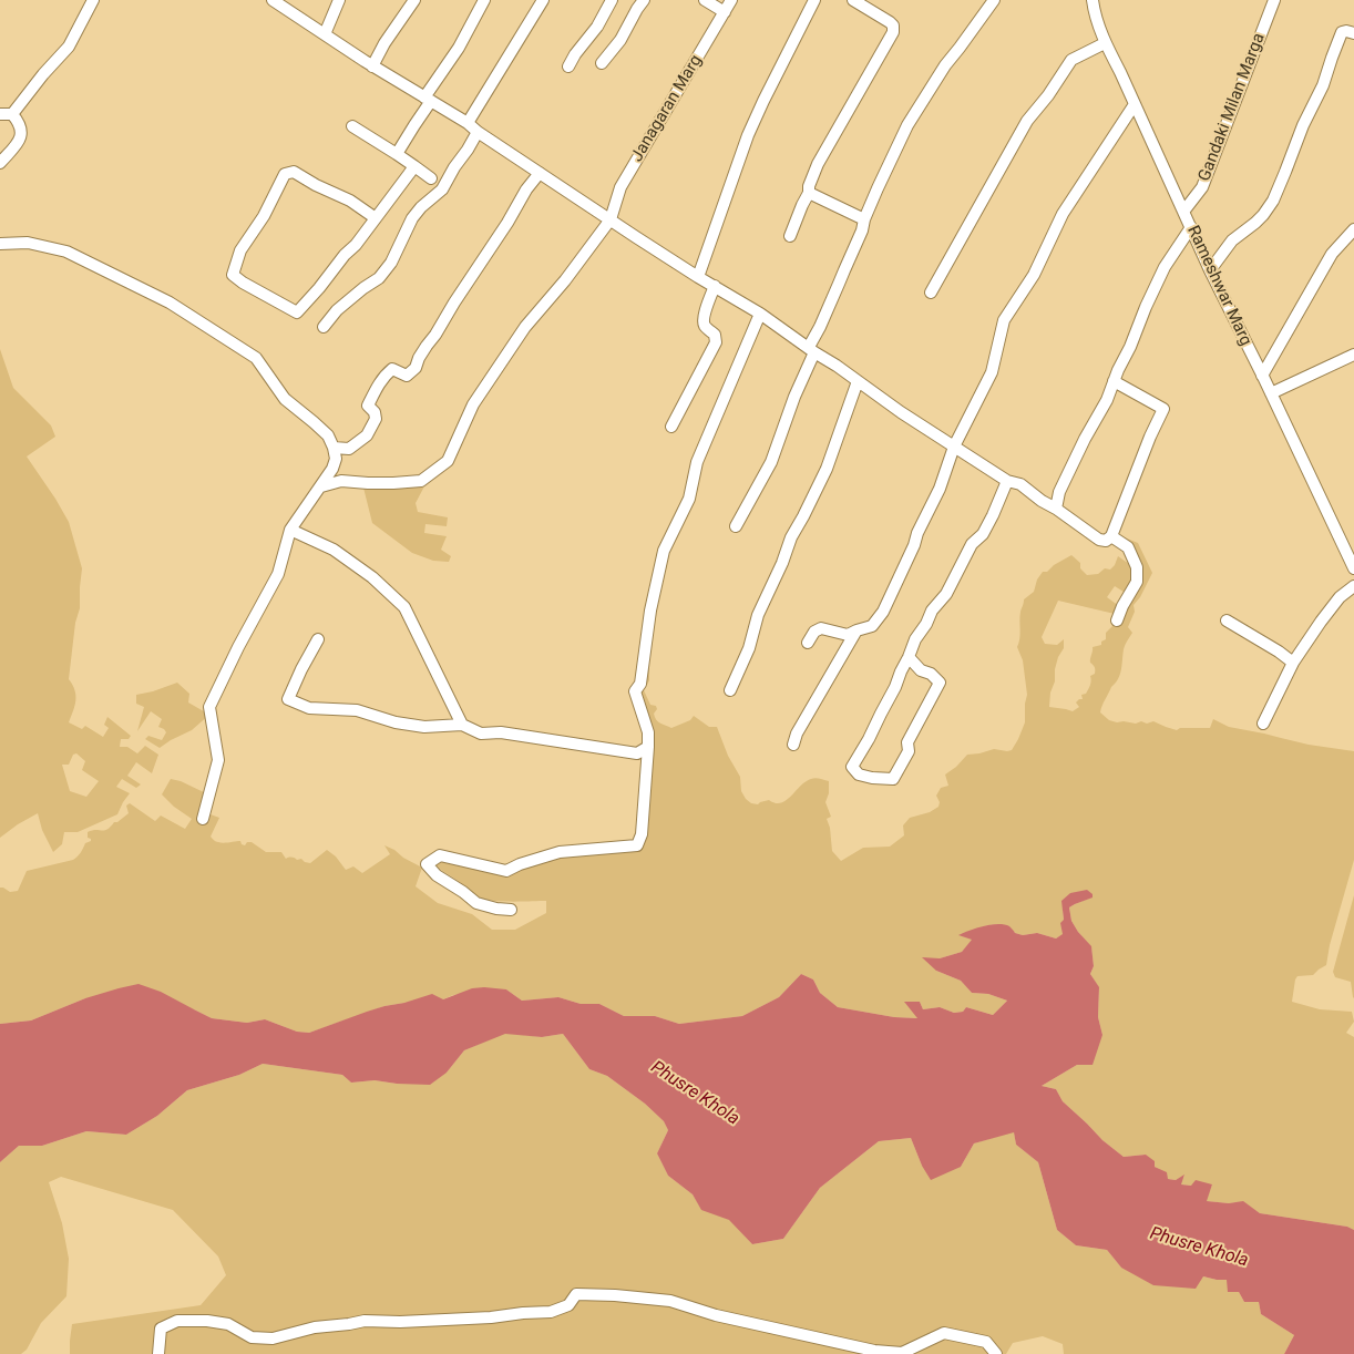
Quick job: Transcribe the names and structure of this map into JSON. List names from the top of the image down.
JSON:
{
  "streets": {
    "street": ["Gandaki Milan Marga", "Janagaran Marg", "Rameshwar Marg"]
  },
  "crossings": [
    ["Gandaki Milan Marga", "Rameshwar Marg"]
  ],
  "water": ["Phusre Khola"]
}
